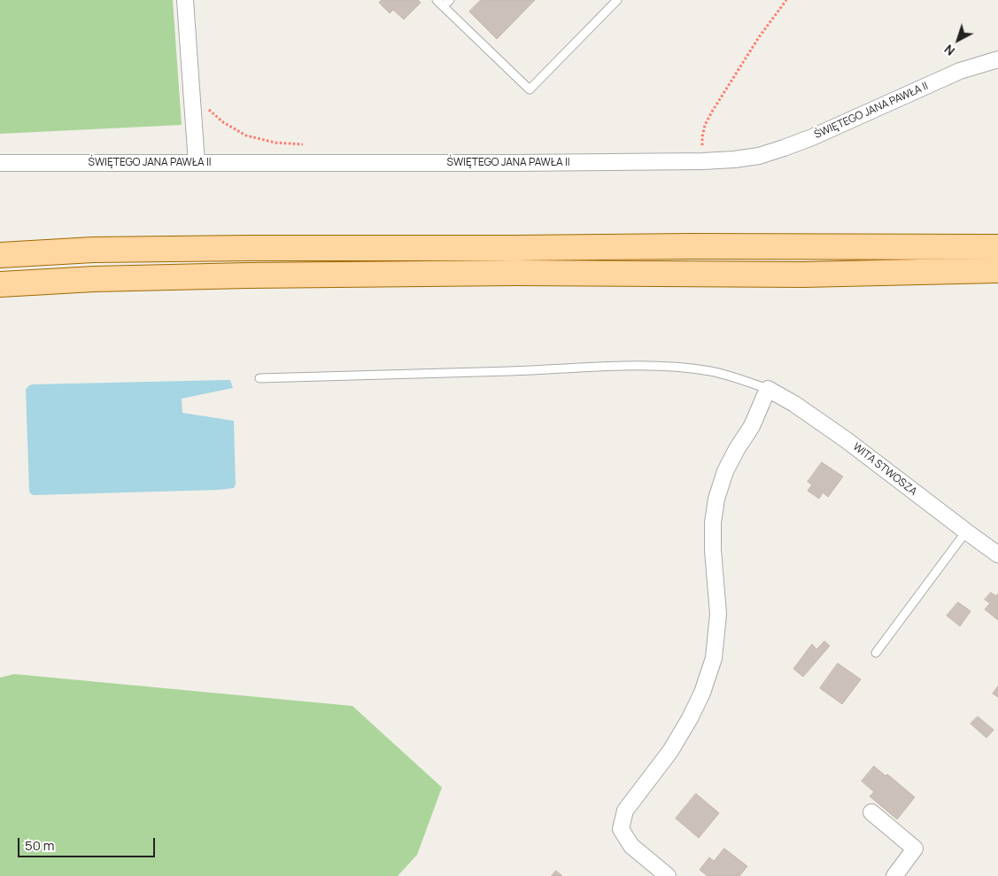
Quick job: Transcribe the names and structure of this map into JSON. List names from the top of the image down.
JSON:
{
  "streets": {
    "street": ["ŚWIĘTEGO JANA PAWŁA II", "WITA STWOSZA"]
  },
  "scale_bar": "50 m",
  "north": "bottom left"
}
